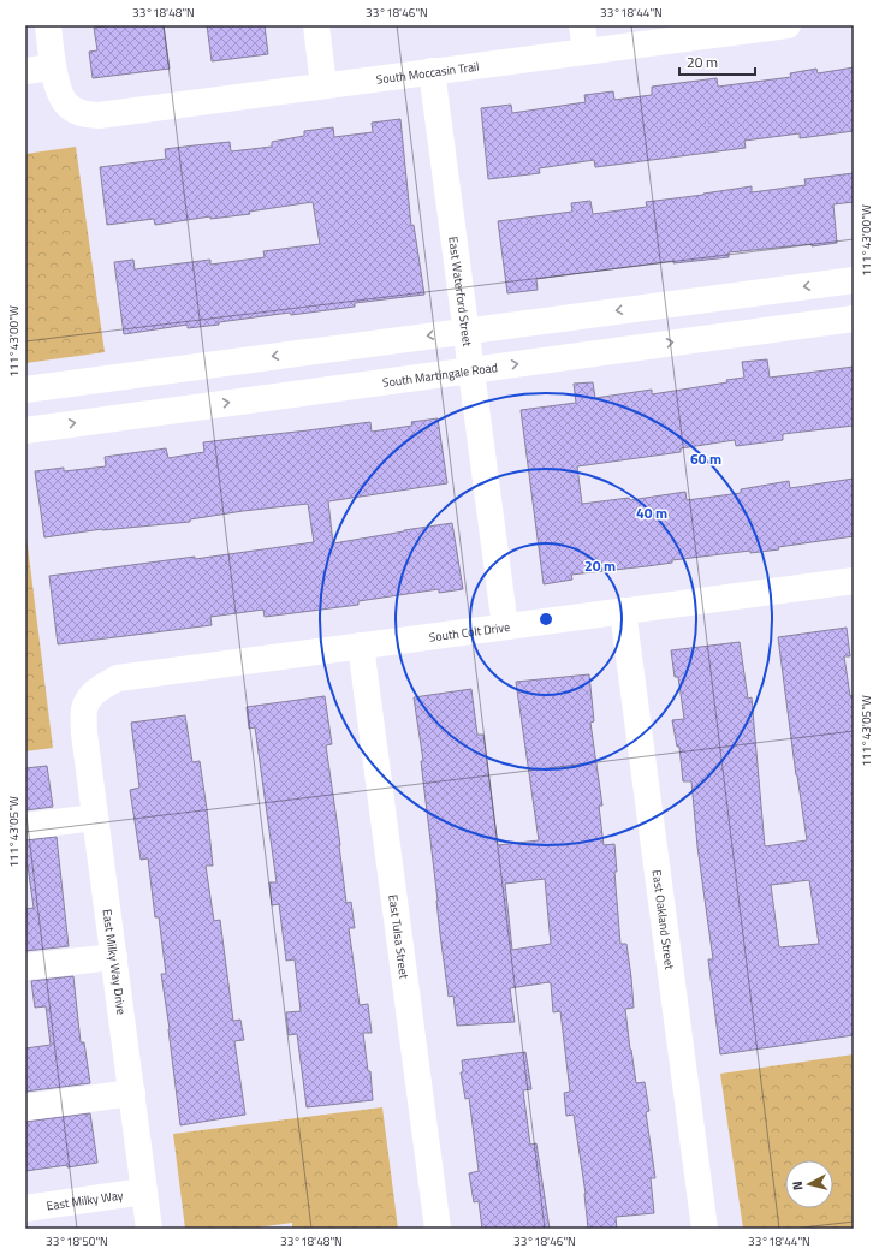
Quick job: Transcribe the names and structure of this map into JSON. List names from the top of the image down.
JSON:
{
  "streets": {
    "street": [
      "South Moccasin Trail",
      "East Waterford Street",
      "South Martingale Road",
      "South Colt Drive",
      "East Oakland Street",
      "East Tulsa Street",
      "East Milky Way Drive",
      "East Milky Way"
    ]
  },
  "crossings": [
    ["South Moccasin Trail", "East Waterford Street"],
    ["East Waterford Street", "South Martingale Road"],
    ["East Waterford Street", "South Colt Drive"],
    ["South Colt Drive", "East Oakland Street"],
    ["South Colt Drive", "East Tulsa Street"],
    ["South Colt Drive", "East Milky Way Drive"],
    ["East Milky Way Drive", "East Milky Way"]
  ],
  "scale_bar": "20 m",
  "north": "left",
  "coordinates": [
    "33°18'48\"N",
    "33°18'46\"N",
    "33°18'44\"N",
    "111°43'00\"W",
    "111°43'05\"W",
    "33°18'50\"N"
  ],
  "rings": ["60 m", "40 m", "20 m"]
}
